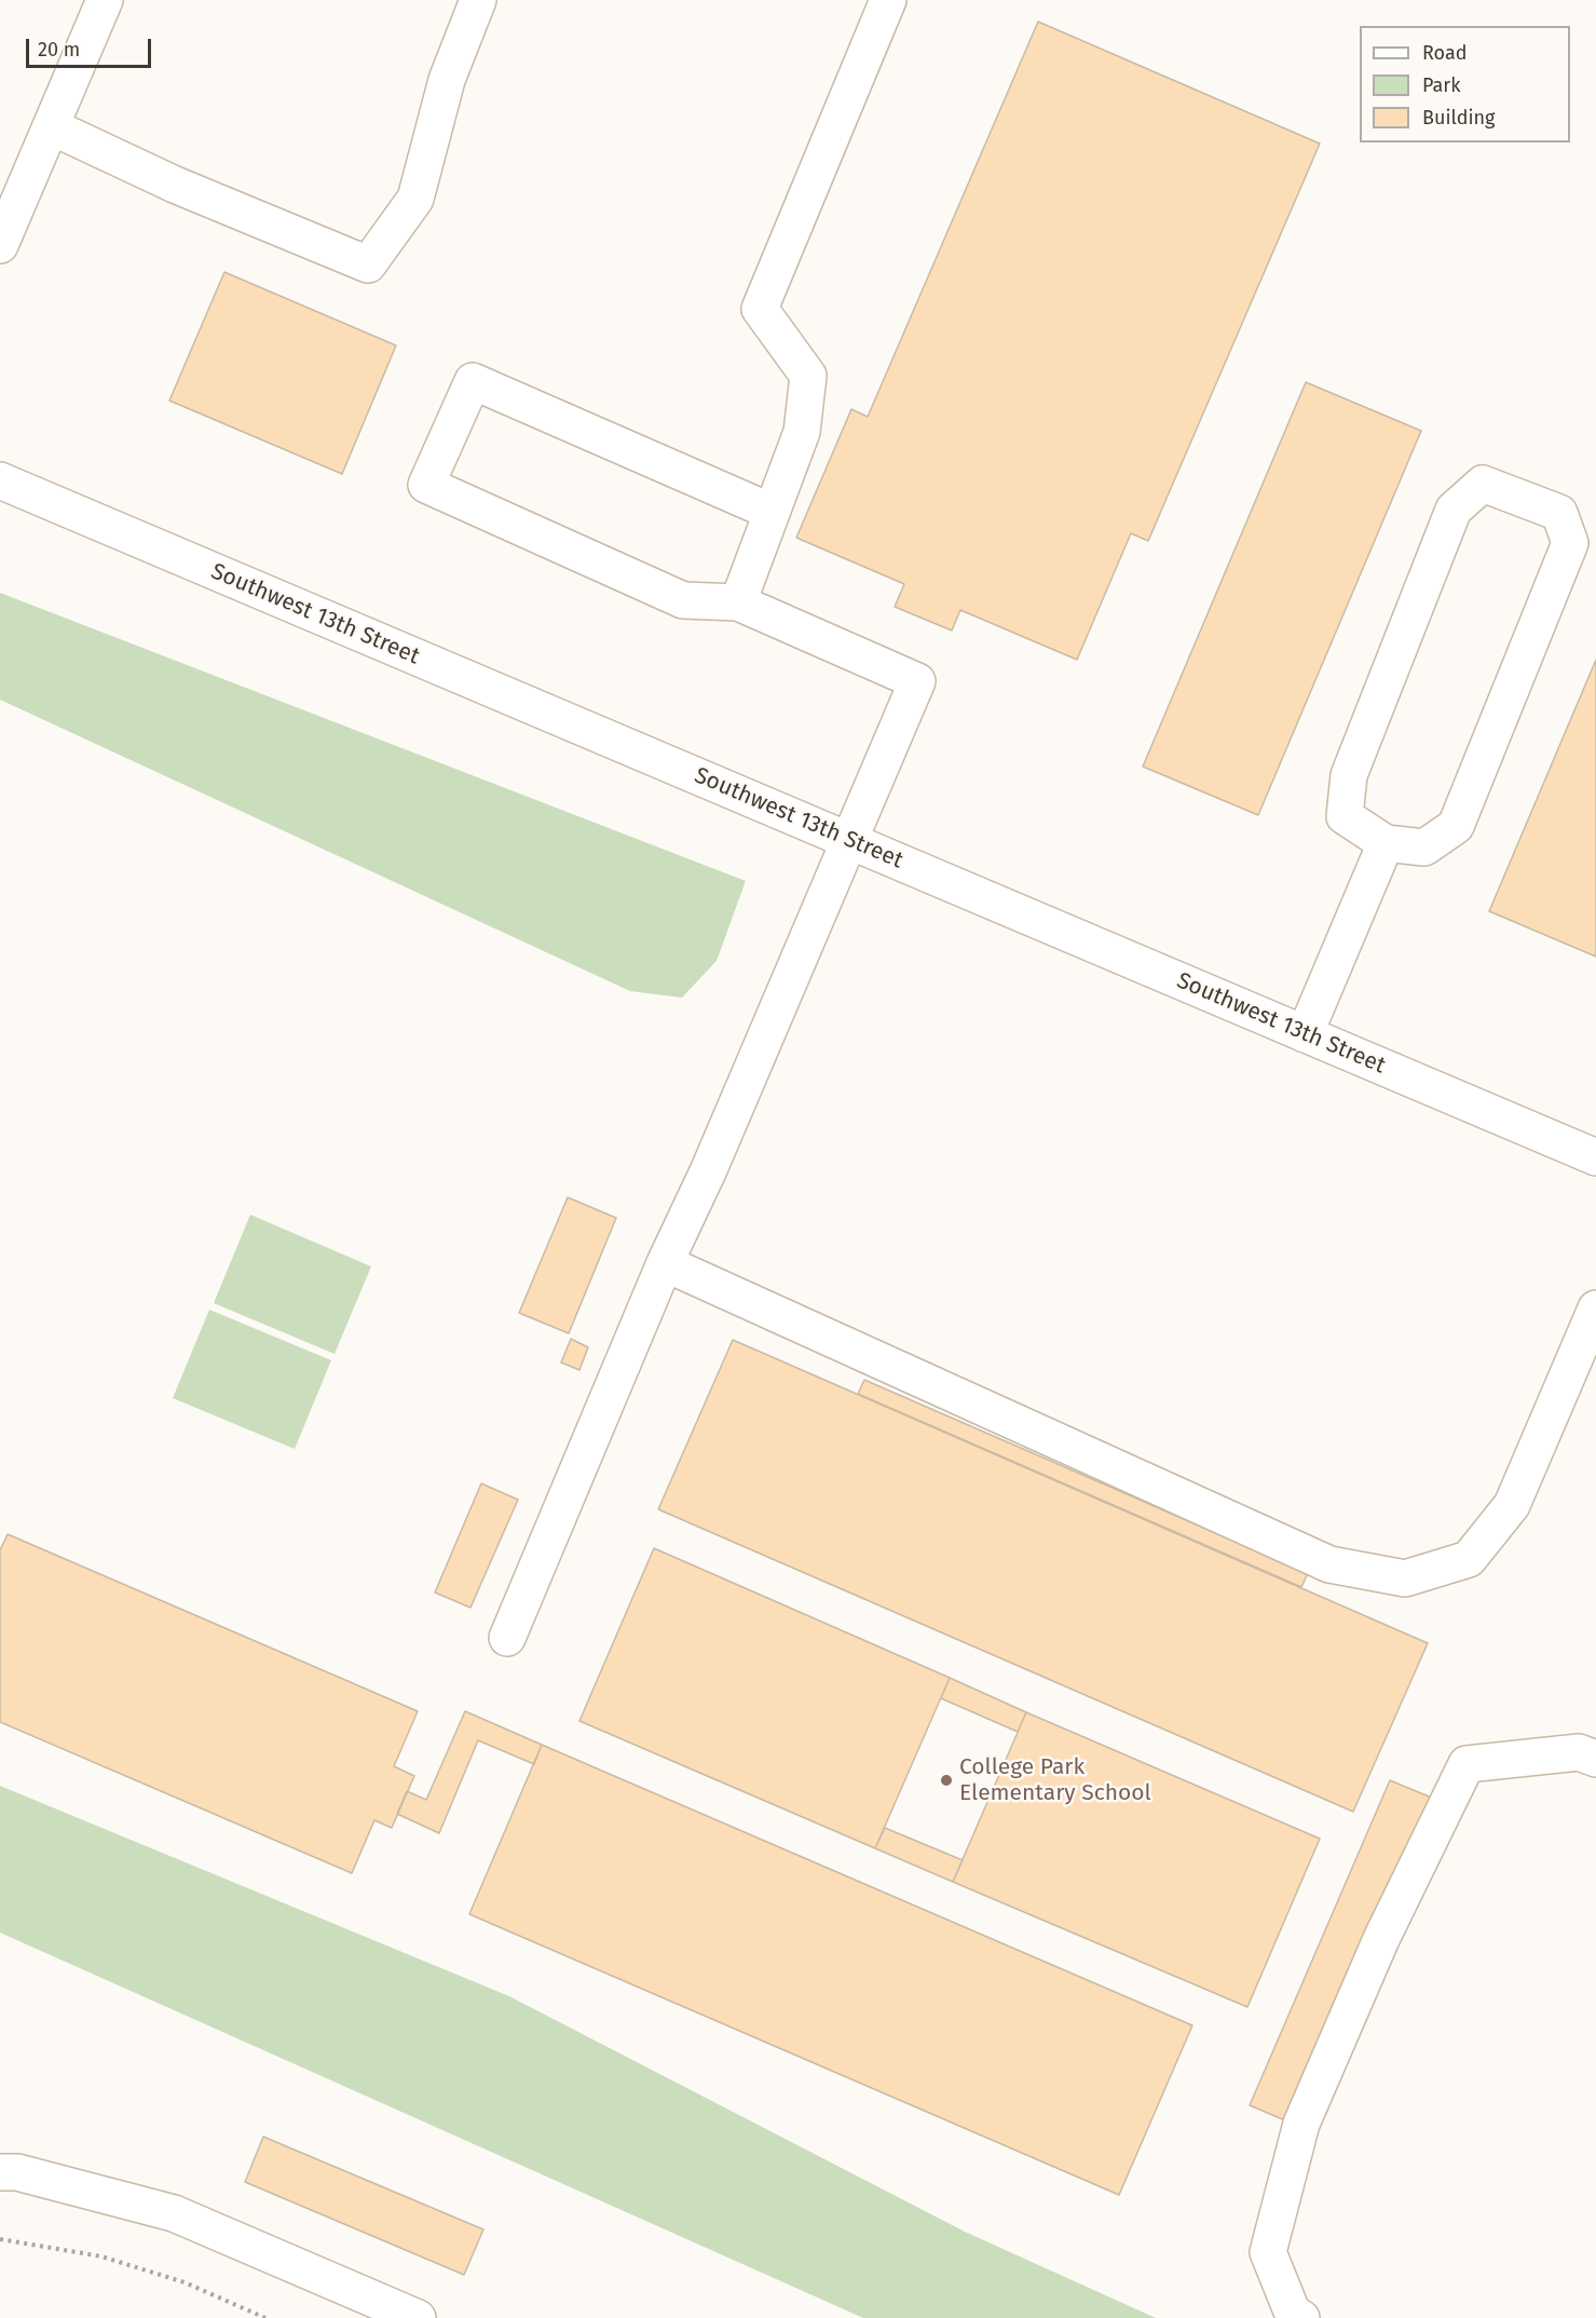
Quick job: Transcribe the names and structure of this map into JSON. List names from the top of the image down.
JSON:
{
  "streets": {
    "street": ["Southwest 13th Street"]
  },
  "places": ["College Park Elementary School"],
  "legend": ["Road", "Park", "Building"],
  "scale_bar": "20 m"
}
